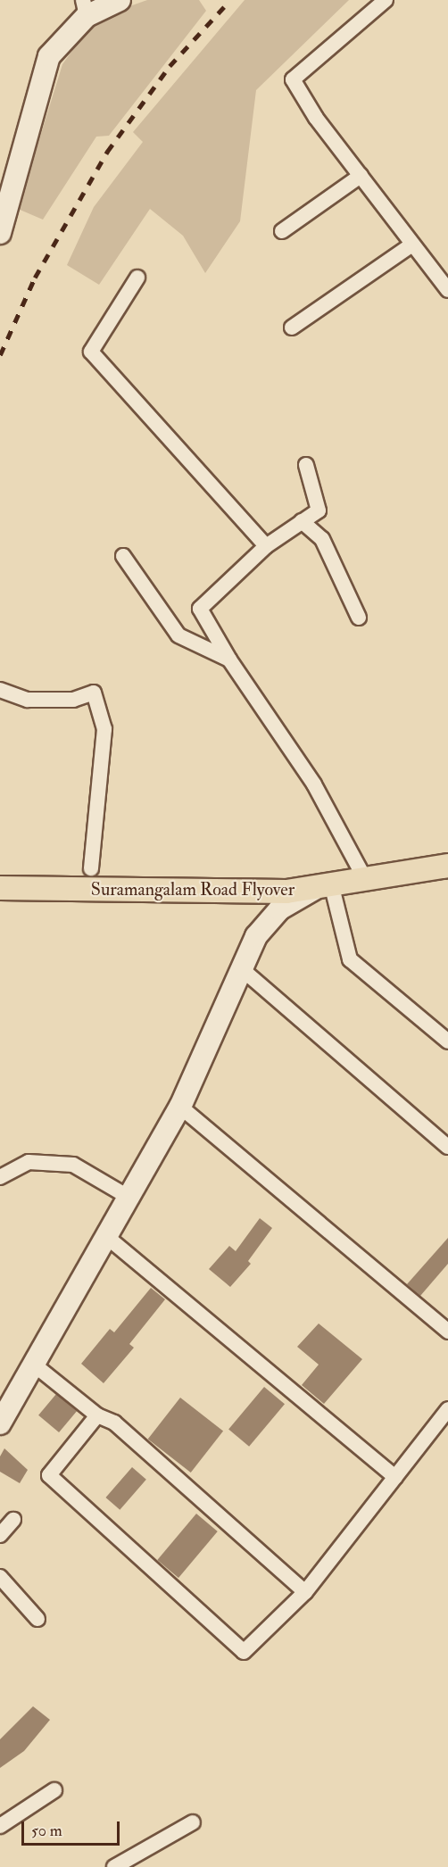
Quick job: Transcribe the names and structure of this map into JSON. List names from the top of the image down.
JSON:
{
  "streets": {
    "main road": ["Suramangalam Road Flyover"]
  },
  "scale_bar": "50 m"
}
